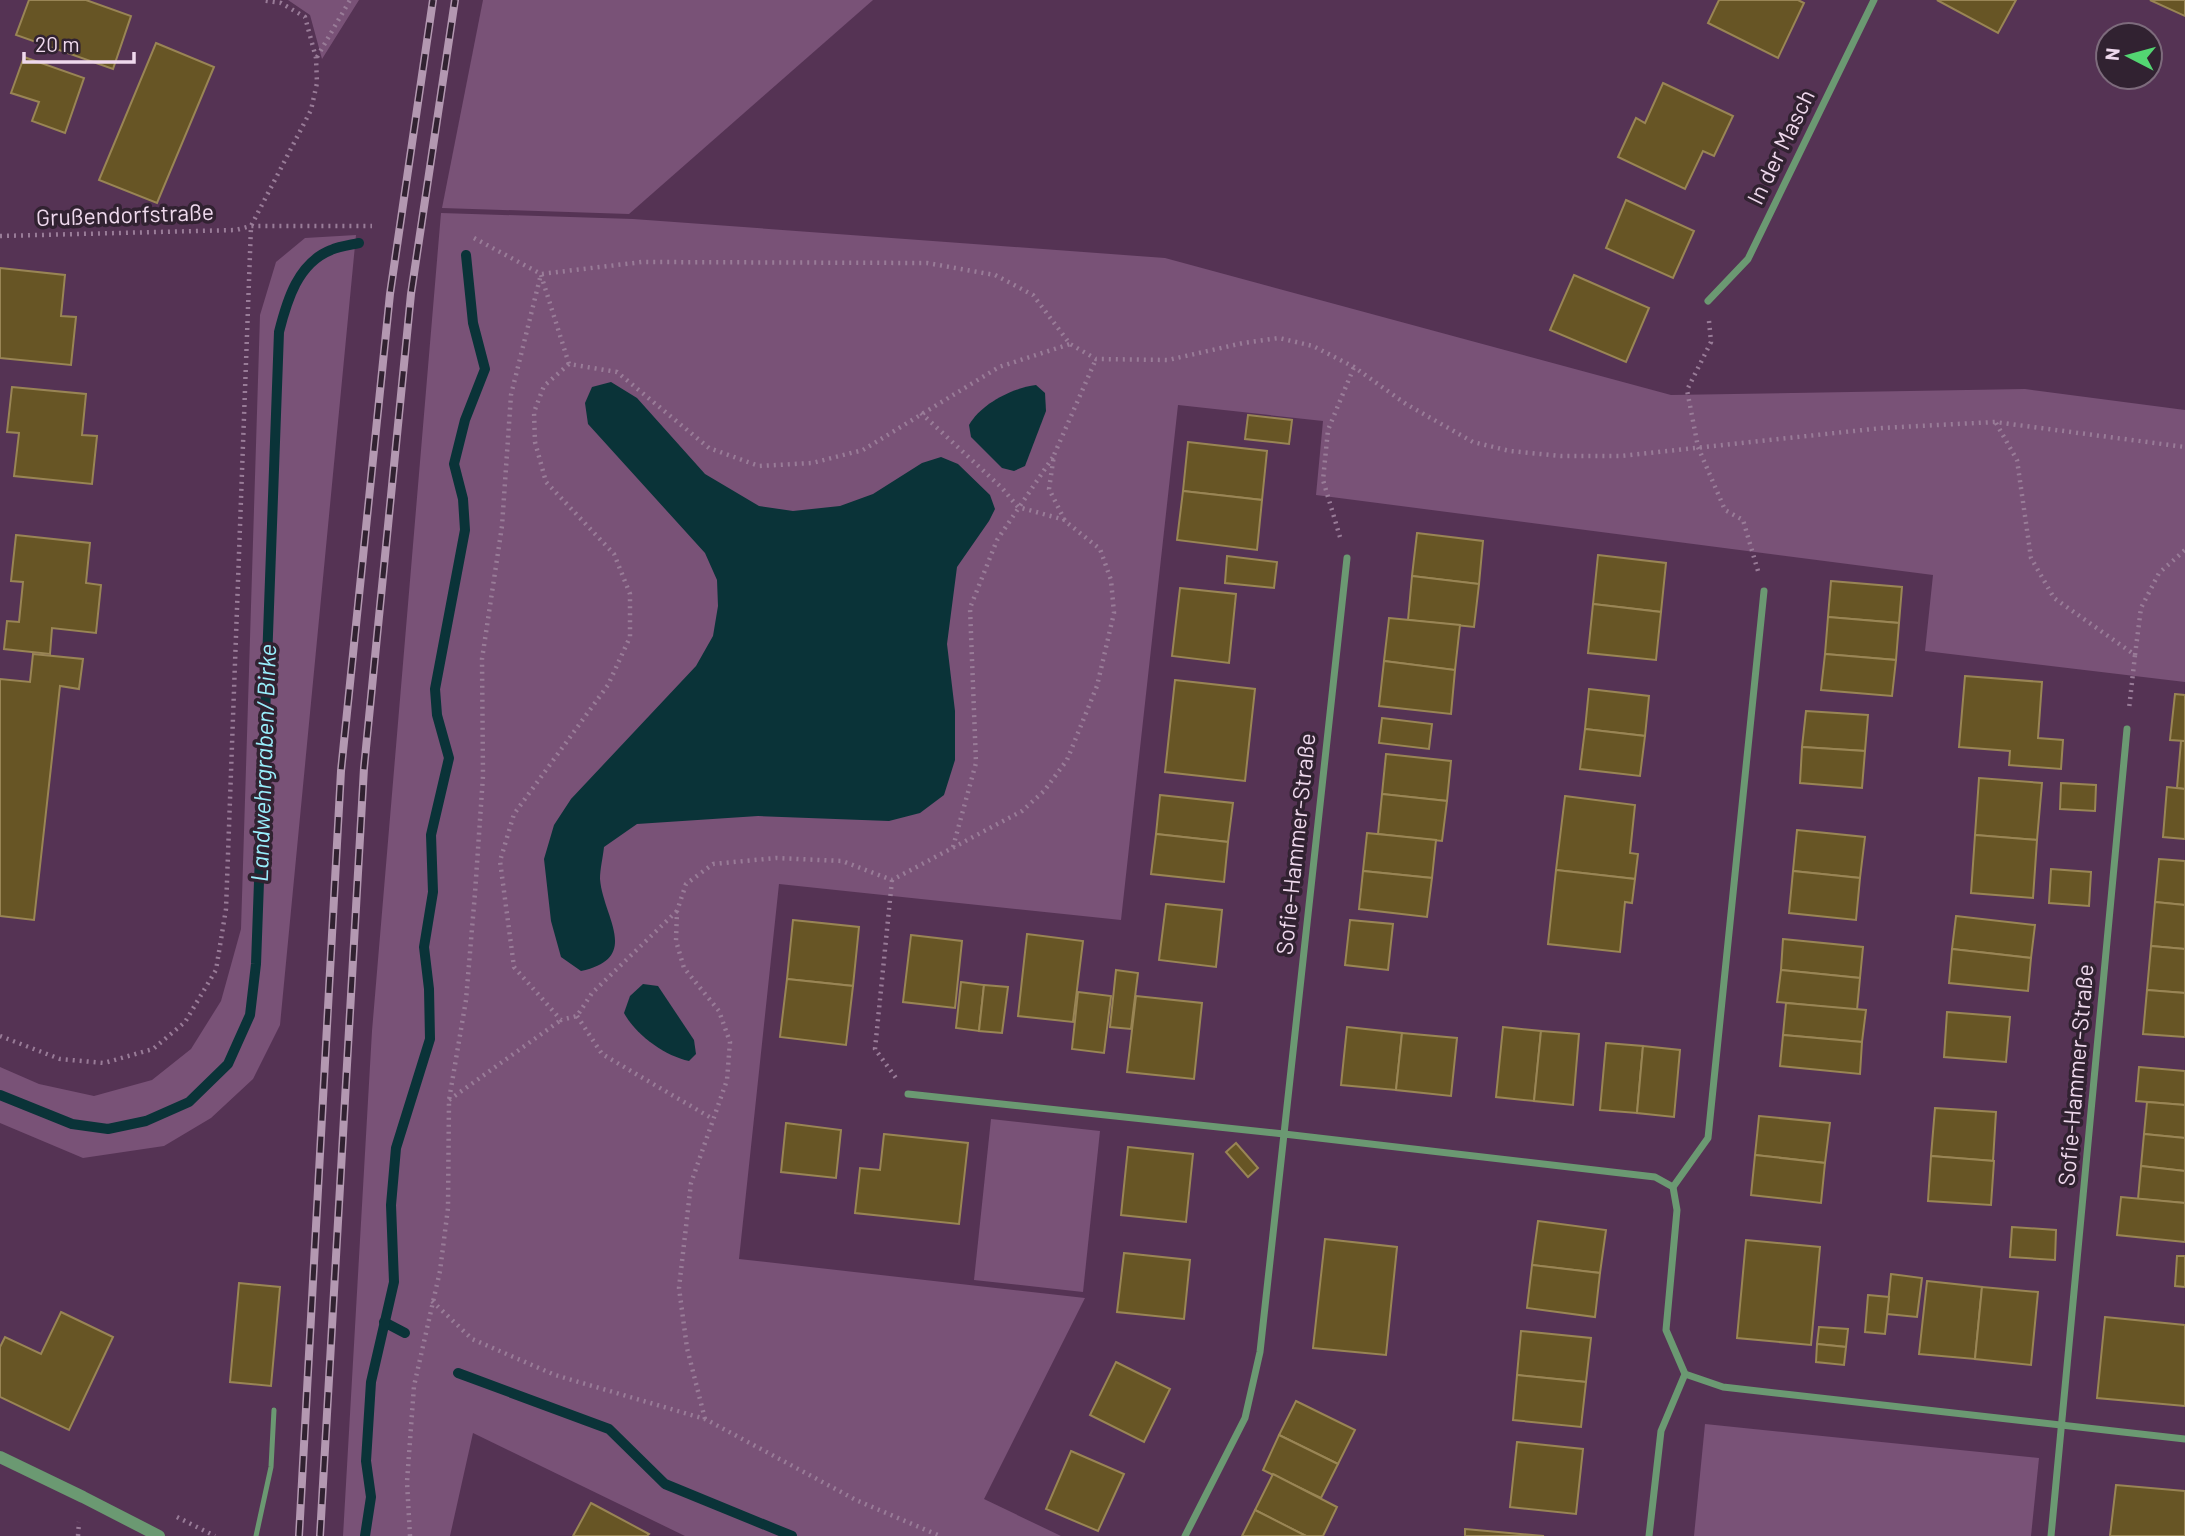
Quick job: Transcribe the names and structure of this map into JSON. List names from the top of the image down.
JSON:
{
  "streets": {
    "street": ["In der Masch", "Sofie-Hammer-Straße"],
    "path": ["Grußendorfstraße"]
  },
  "water": ["Landwehrgraben/ Birke"],
  "scale_bar": "20 m",
  "north": "left"
}
